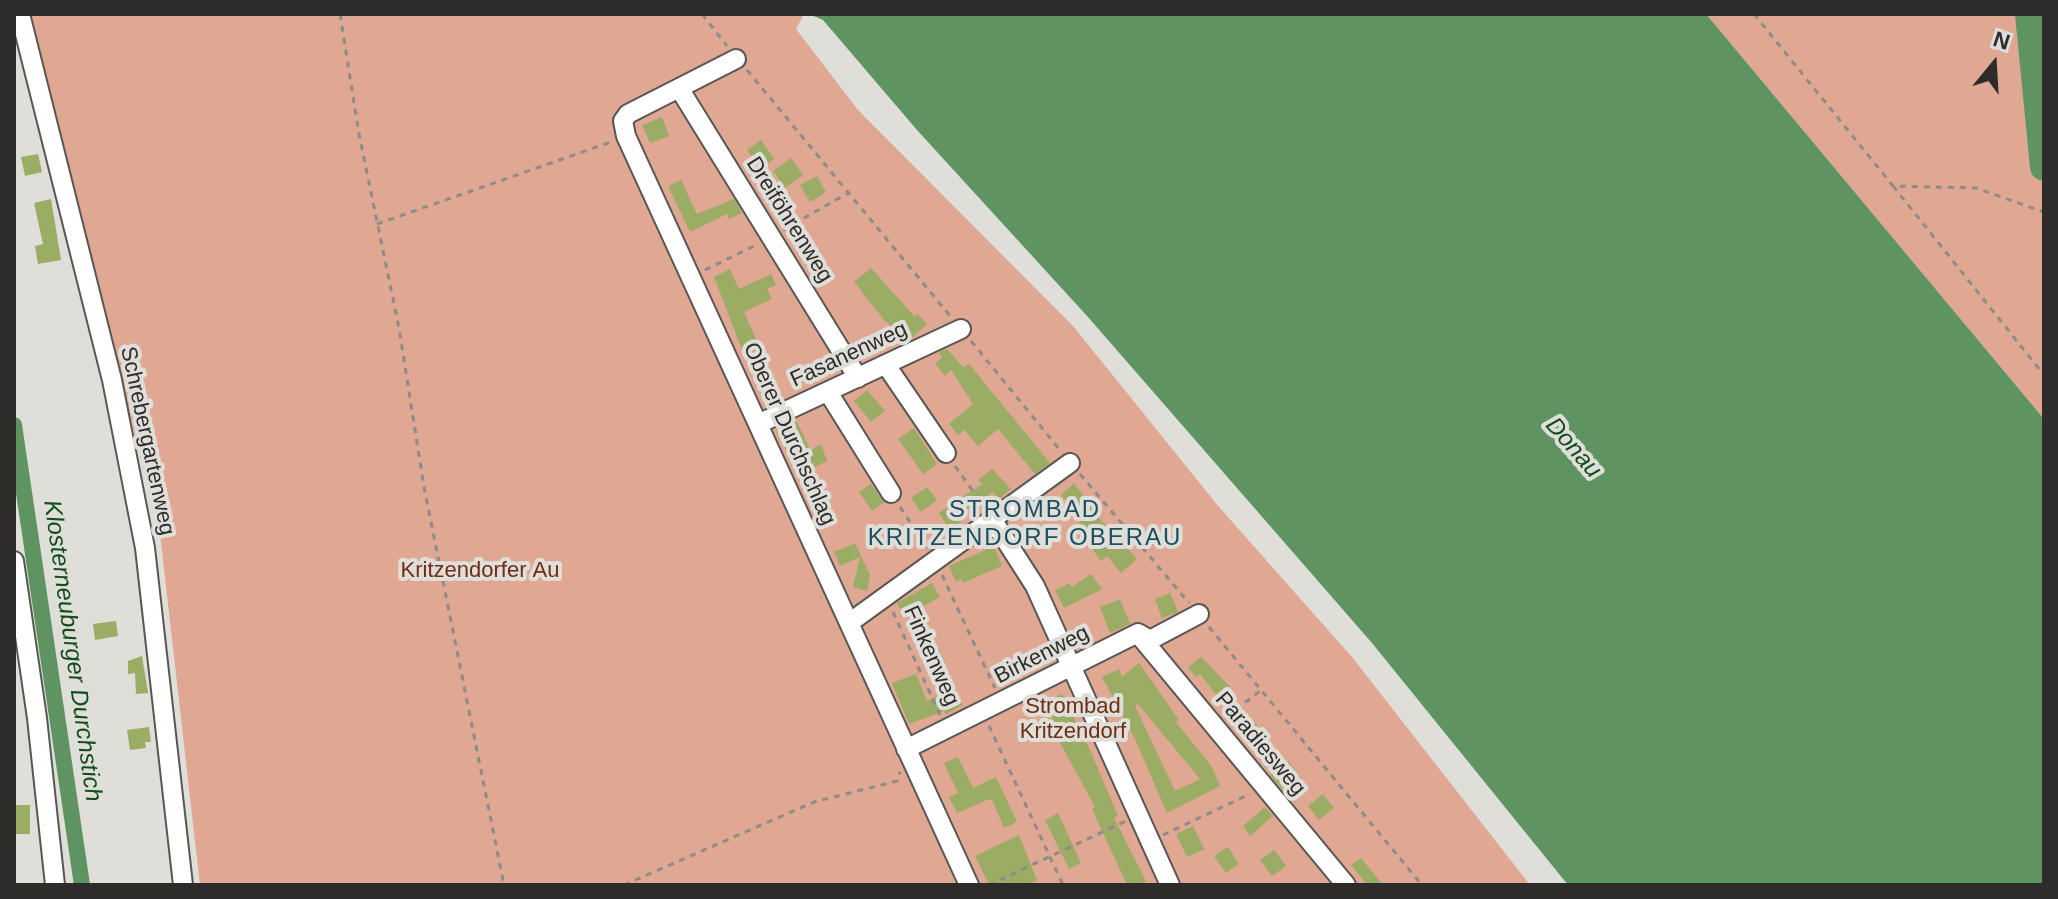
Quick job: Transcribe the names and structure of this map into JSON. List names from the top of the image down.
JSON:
{
  "streets": {
    "street": [
      "Dreiföhrenweg",
      "Fasanenweg",
      "Oberer Durchschlag",
      "Schrebergartenweg",
      "Birkenweg",
      "Paradiesweg"
    ],
    "path": ["Finkenweg"]
  },
  "crossings": [
    ["Dreiföhrenweg", "Fasanenweg"],
    ["Fasanenweg", "Oberer Durchschlag"],
    ["Oberer Durchschlag", "Birkenweg"],
    ["Birkenweg", "Finkenweg"],
    ["Birkenweg", "Paradiesweg"]
  ],
  "districts": ["STROMBAD KRITZENDORF OBERAU"],
  "water": ["Donau", "Klosterneuburger Durchstich"],
  "parks": ["Kritzendorfer Au", "Strombad Kritzendorf"],
  "north": "top"
}
